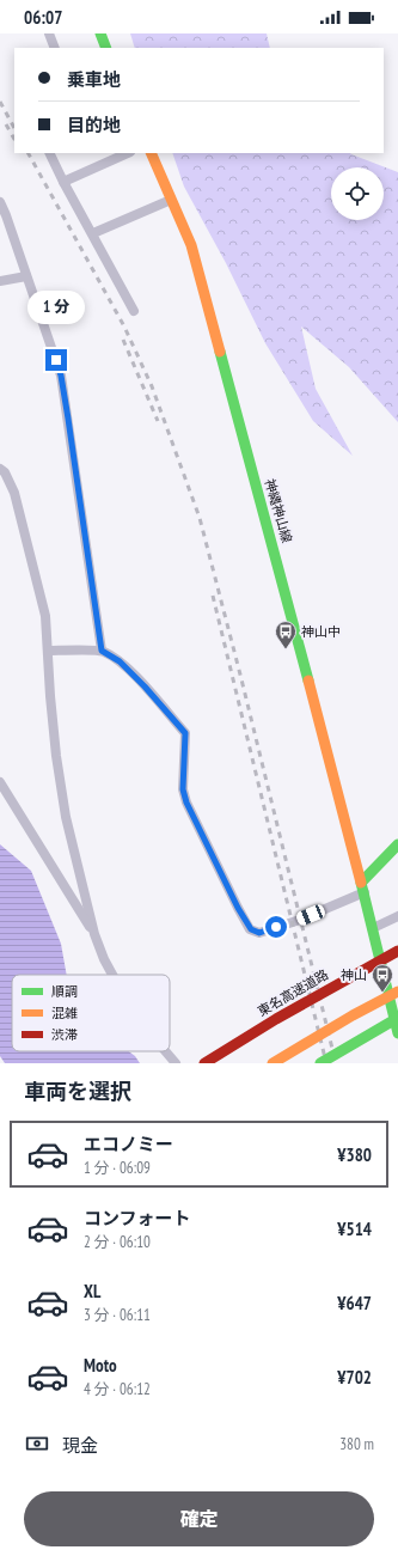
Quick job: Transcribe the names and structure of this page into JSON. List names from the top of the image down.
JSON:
{
  "streets": {
    "main road": ["神縄神山線", "東名高速道路"]
  },
  "places": {
    "bus stop": ["神山中", "神山"]
  },
  "legend": ["順調", "混雑", "渋滞"],
  "page": {
    "status": "06:07",
    "banner": ["乗車地", "目的地"],
    "bubble": "1 分",
    "heading": "車両を選択",
    "list": [
      {
        "name": "エコノミー",
        "note": "1 分 · 06:09",
        "value": "¥380"
      },
      {
        "name": "コンフォート",
        "note": "2 分 · 06:10",
        "value": "¥514"
      },
      {
        "name": "XL",
        "note": "3 分 · 06:11",
        "value": "¥647"
      },
      {
        "name": "Moto",
        "note": "4 分 · 06:12",
        "value": "¥702"
      }
    ],
    "pay": ["現金", "380 m"],
    "buttons": "確定"
  }
}
